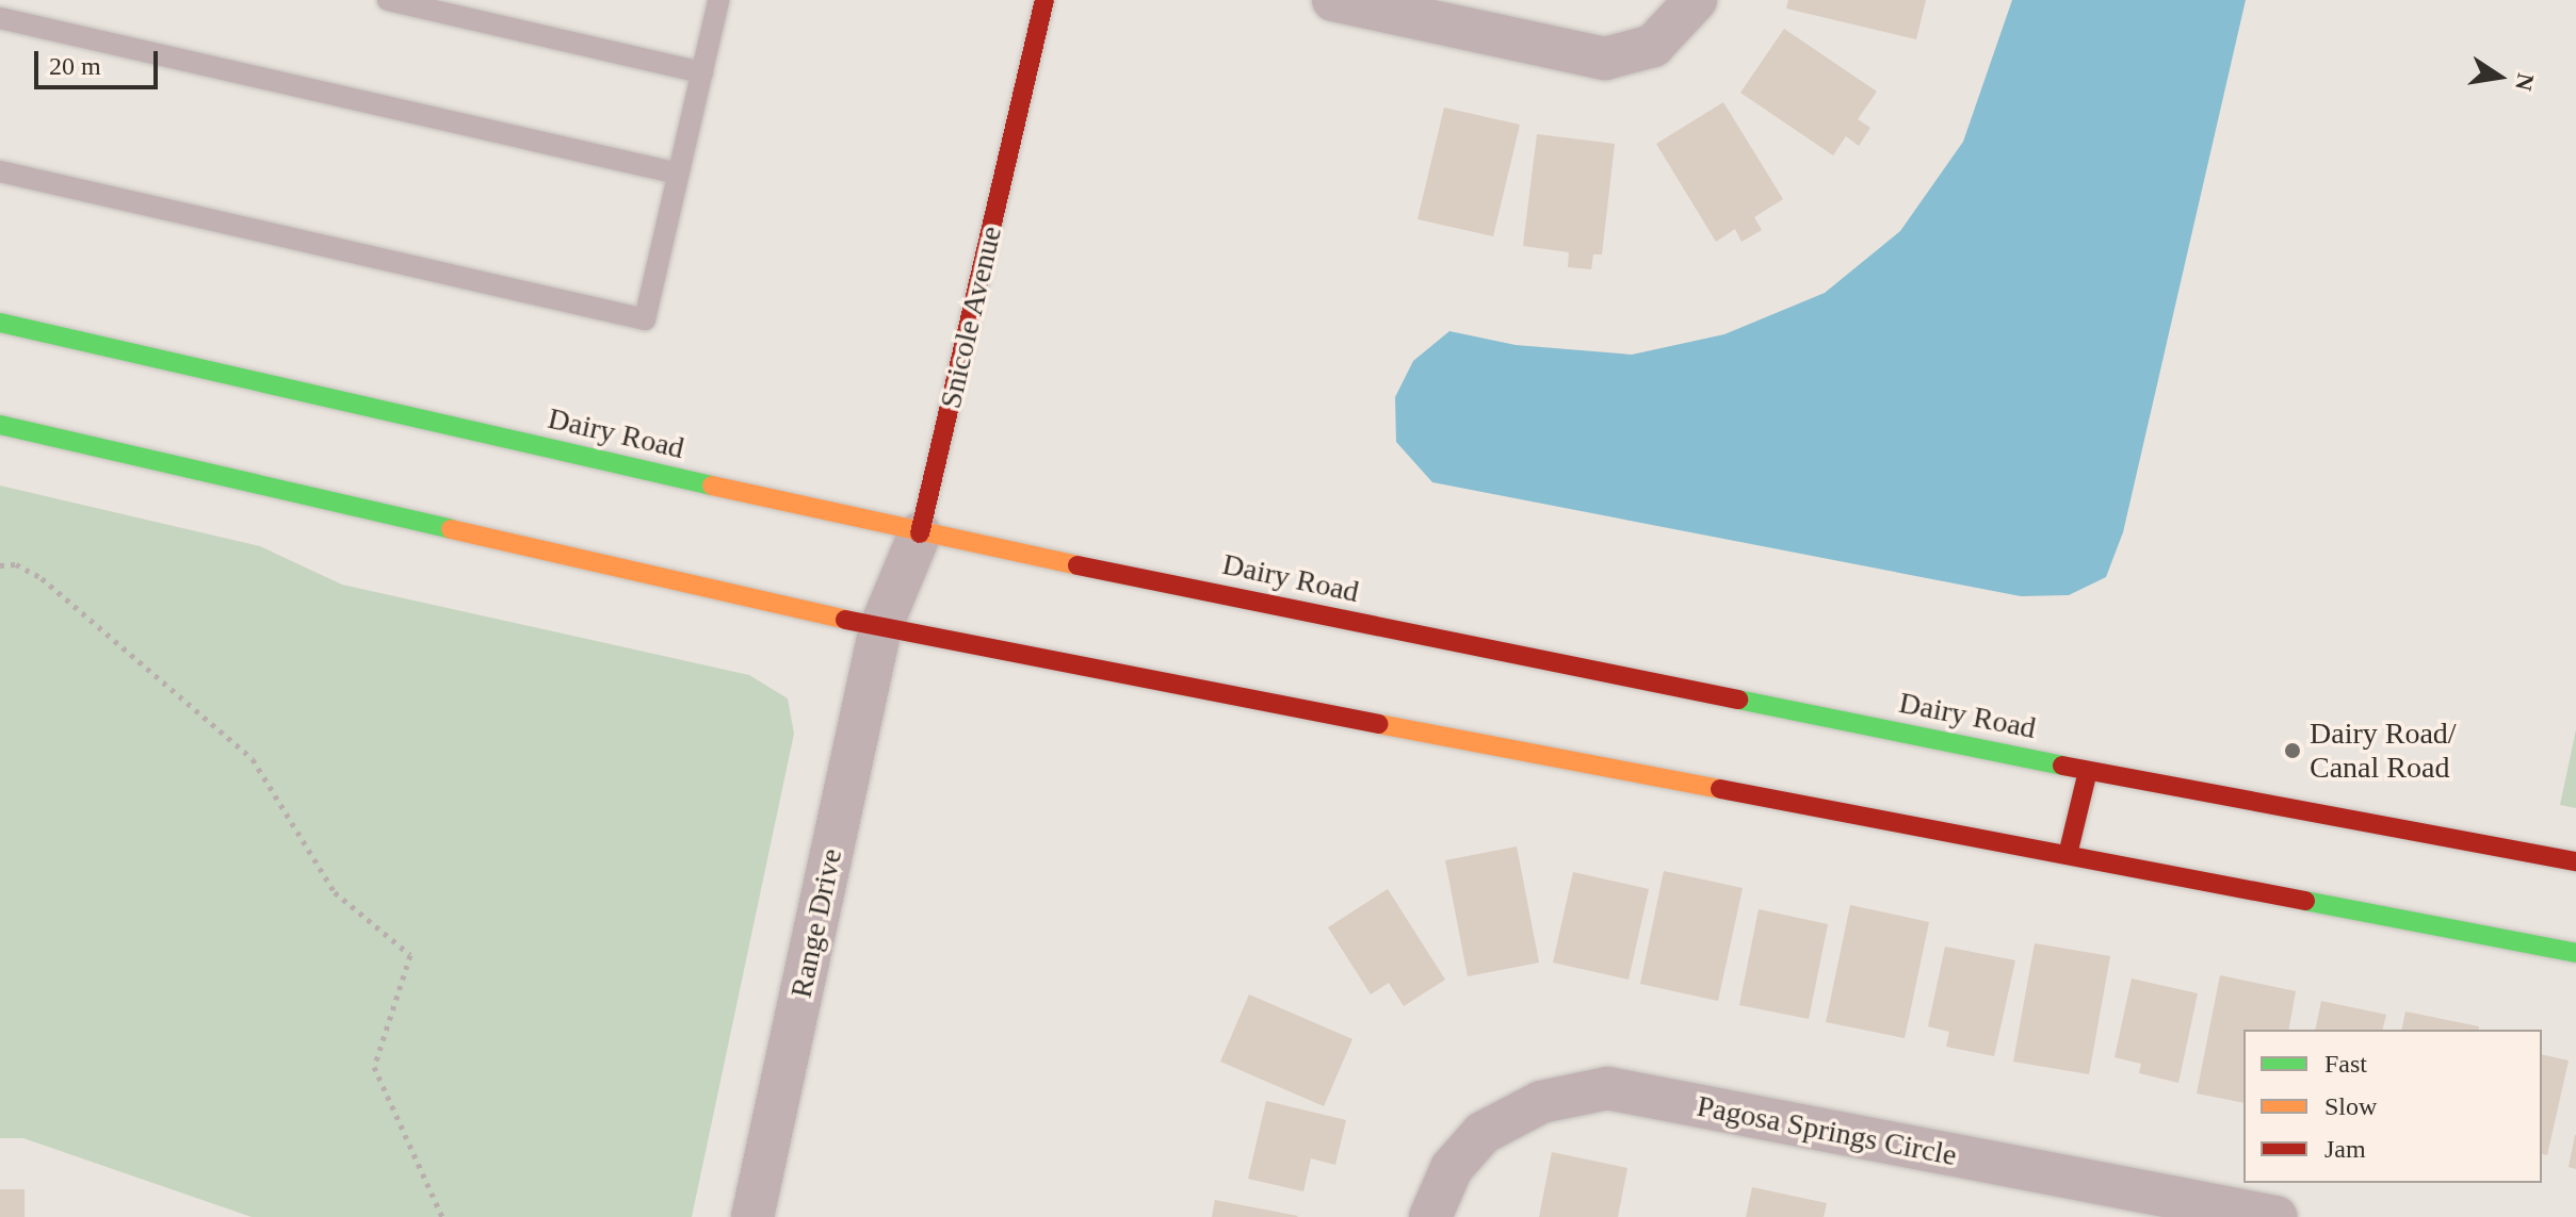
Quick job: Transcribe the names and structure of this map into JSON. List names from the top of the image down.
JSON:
{
  "streets": {
    "street": [
      "Snicole Avenue",
      "Dairy Road",
      "Range Drive",
      "Pagosa Springs Circle"
    ]
  },
  "crossings": [
    ["Snicole Avenue", "Dairy Road"],
    ["Snicole Avenue", "Range Drive"]
  ],
  "places": ["Dairy Road/ Canal Road"],
  "legend": ["Fast", "Slow", "Jam"],
  "scale_bar": "20 m",
  "north": "right"
}
